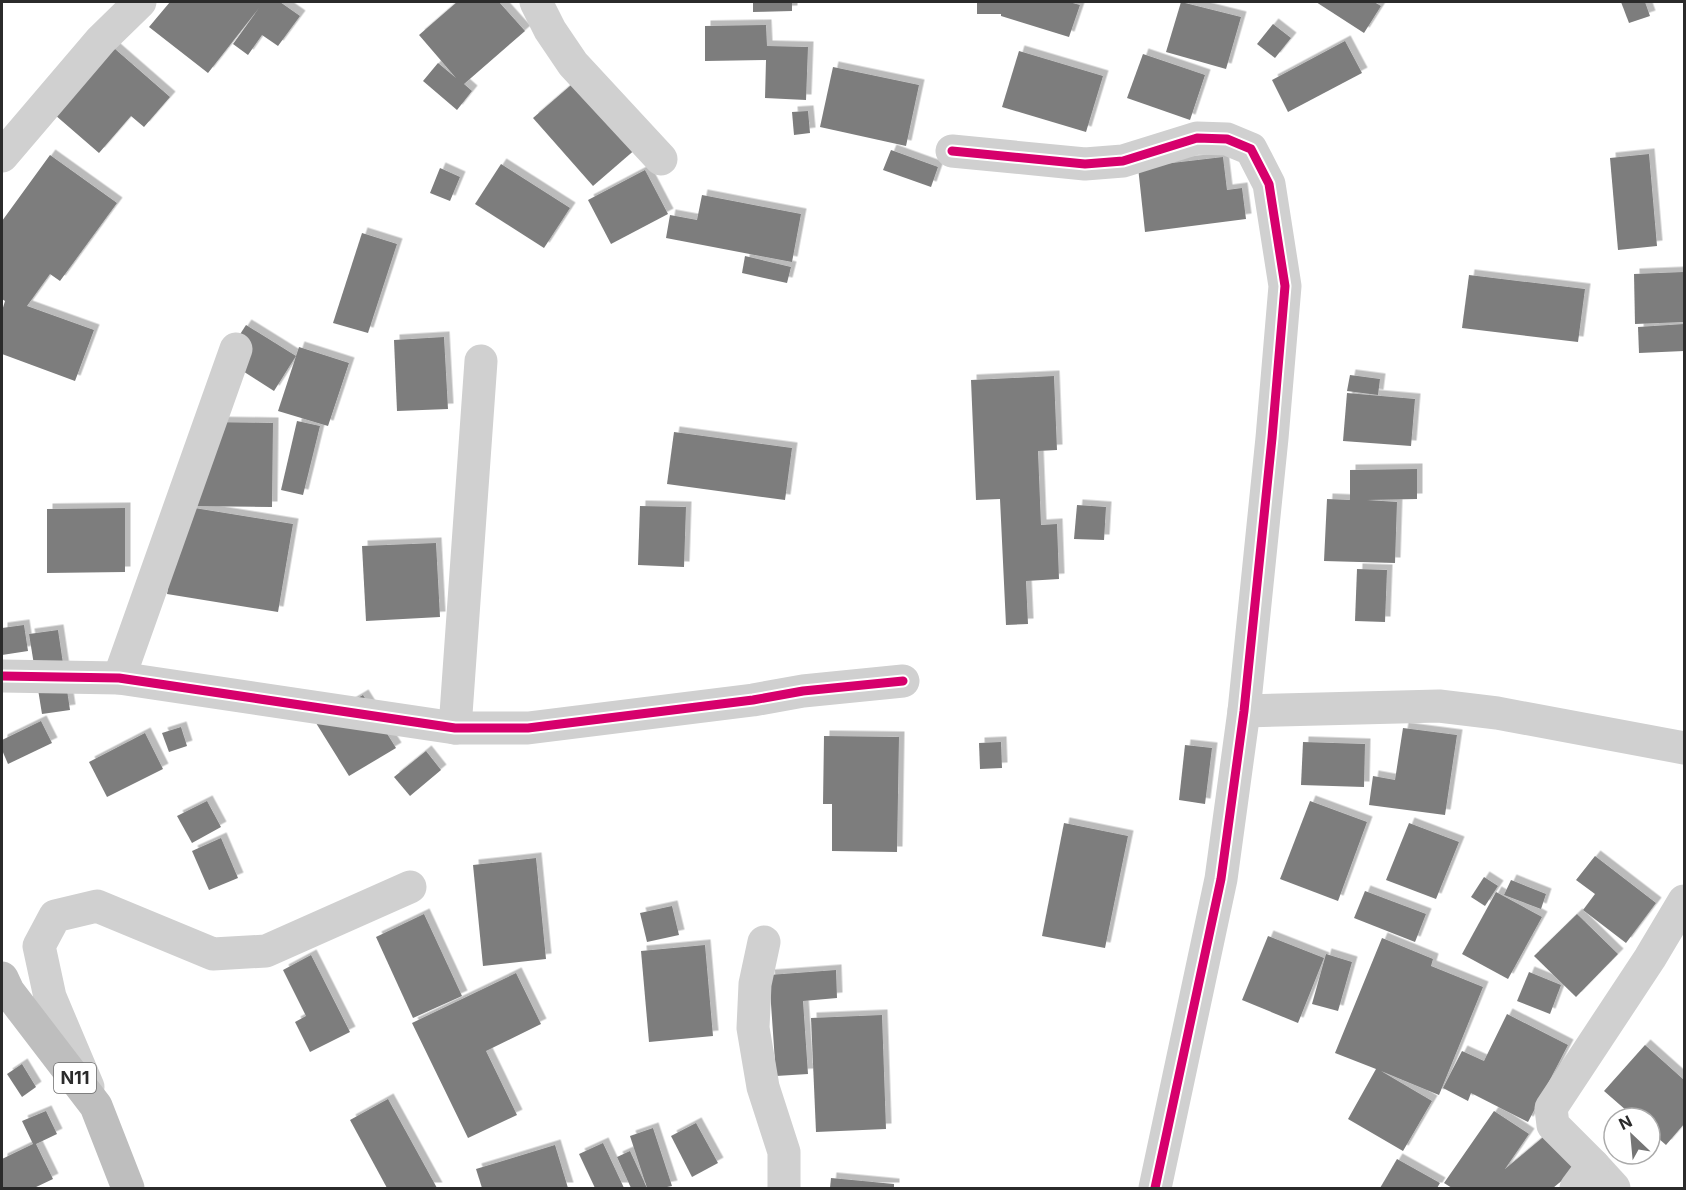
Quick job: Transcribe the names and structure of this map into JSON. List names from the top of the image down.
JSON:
{
  "streets": {
    "highway": ["N11"]
  },
  "north": "top left"
}
